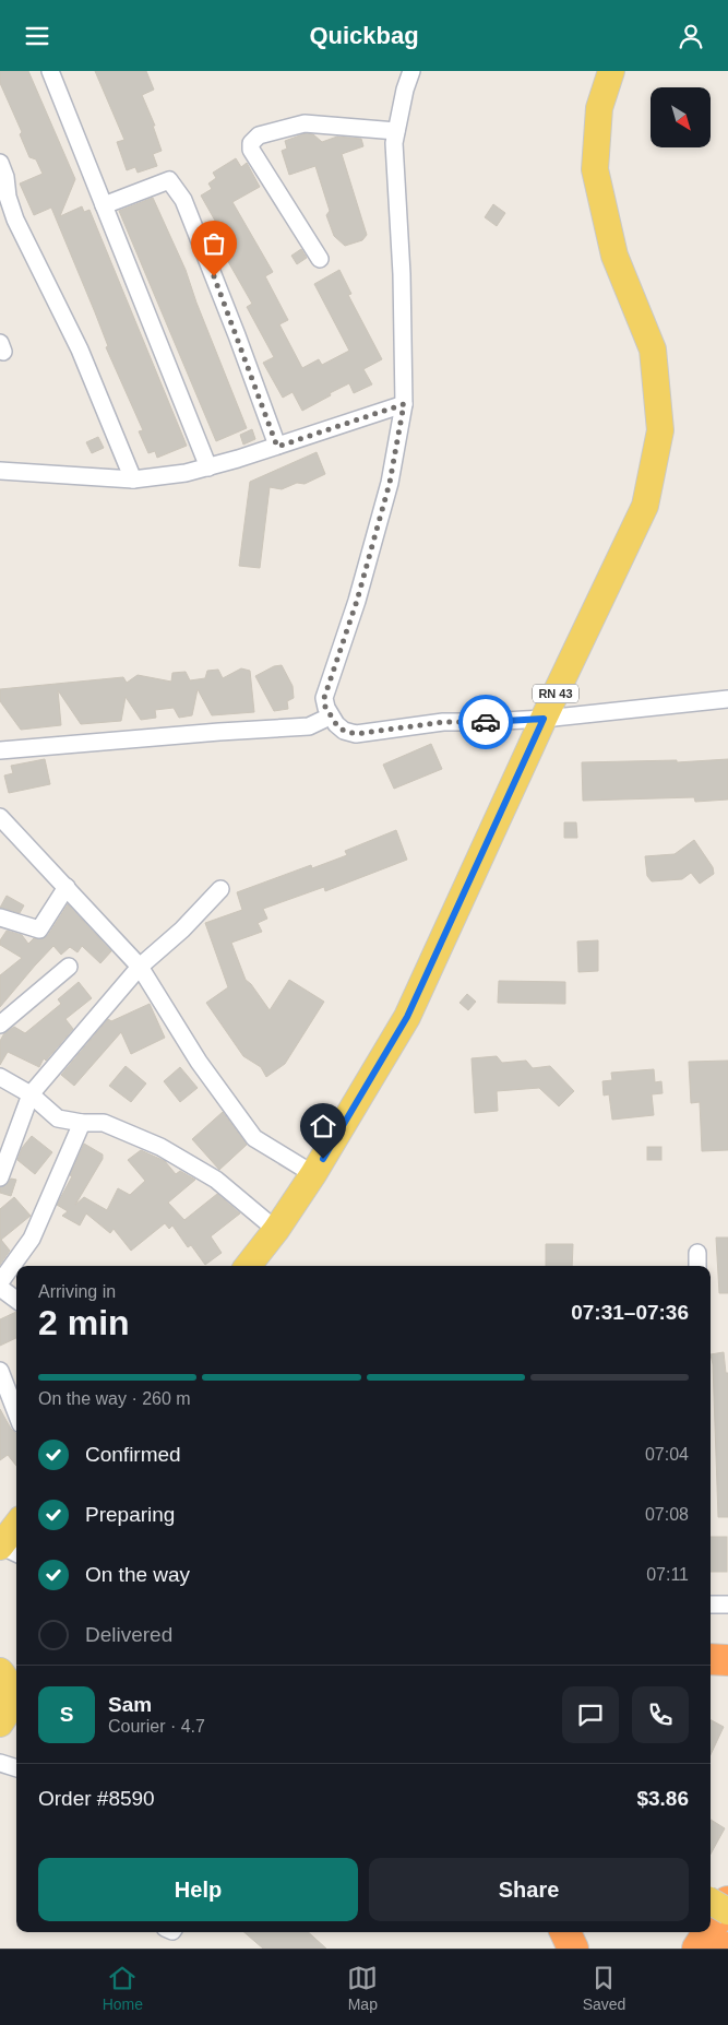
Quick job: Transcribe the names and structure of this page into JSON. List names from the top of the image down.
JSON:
{
  "streets": {
    "main road": ["RN 43"]
  },
  "north": "bottom right",
  "page": {
    "header": "Quickbag",
    "heading": ["2 min", "Arriving in", "07:31–07:36"],
    "panel": [
      "Sam",
      "Courier · 4.7",
      "Order #8590",
      "$3.86"
    ],
    "bar": "On the way · 260 m",
    "list": [
      ["Confirmed", "07:04"],
      ["Preparing", "07:08"],
      ["On the way", "07:11"],
      "Delivered"
    ],
    "round": "S",
    "buttons": ["Help", "Share"],
    "tabs": ["Home", "Map", "Saved"]
  }
}
